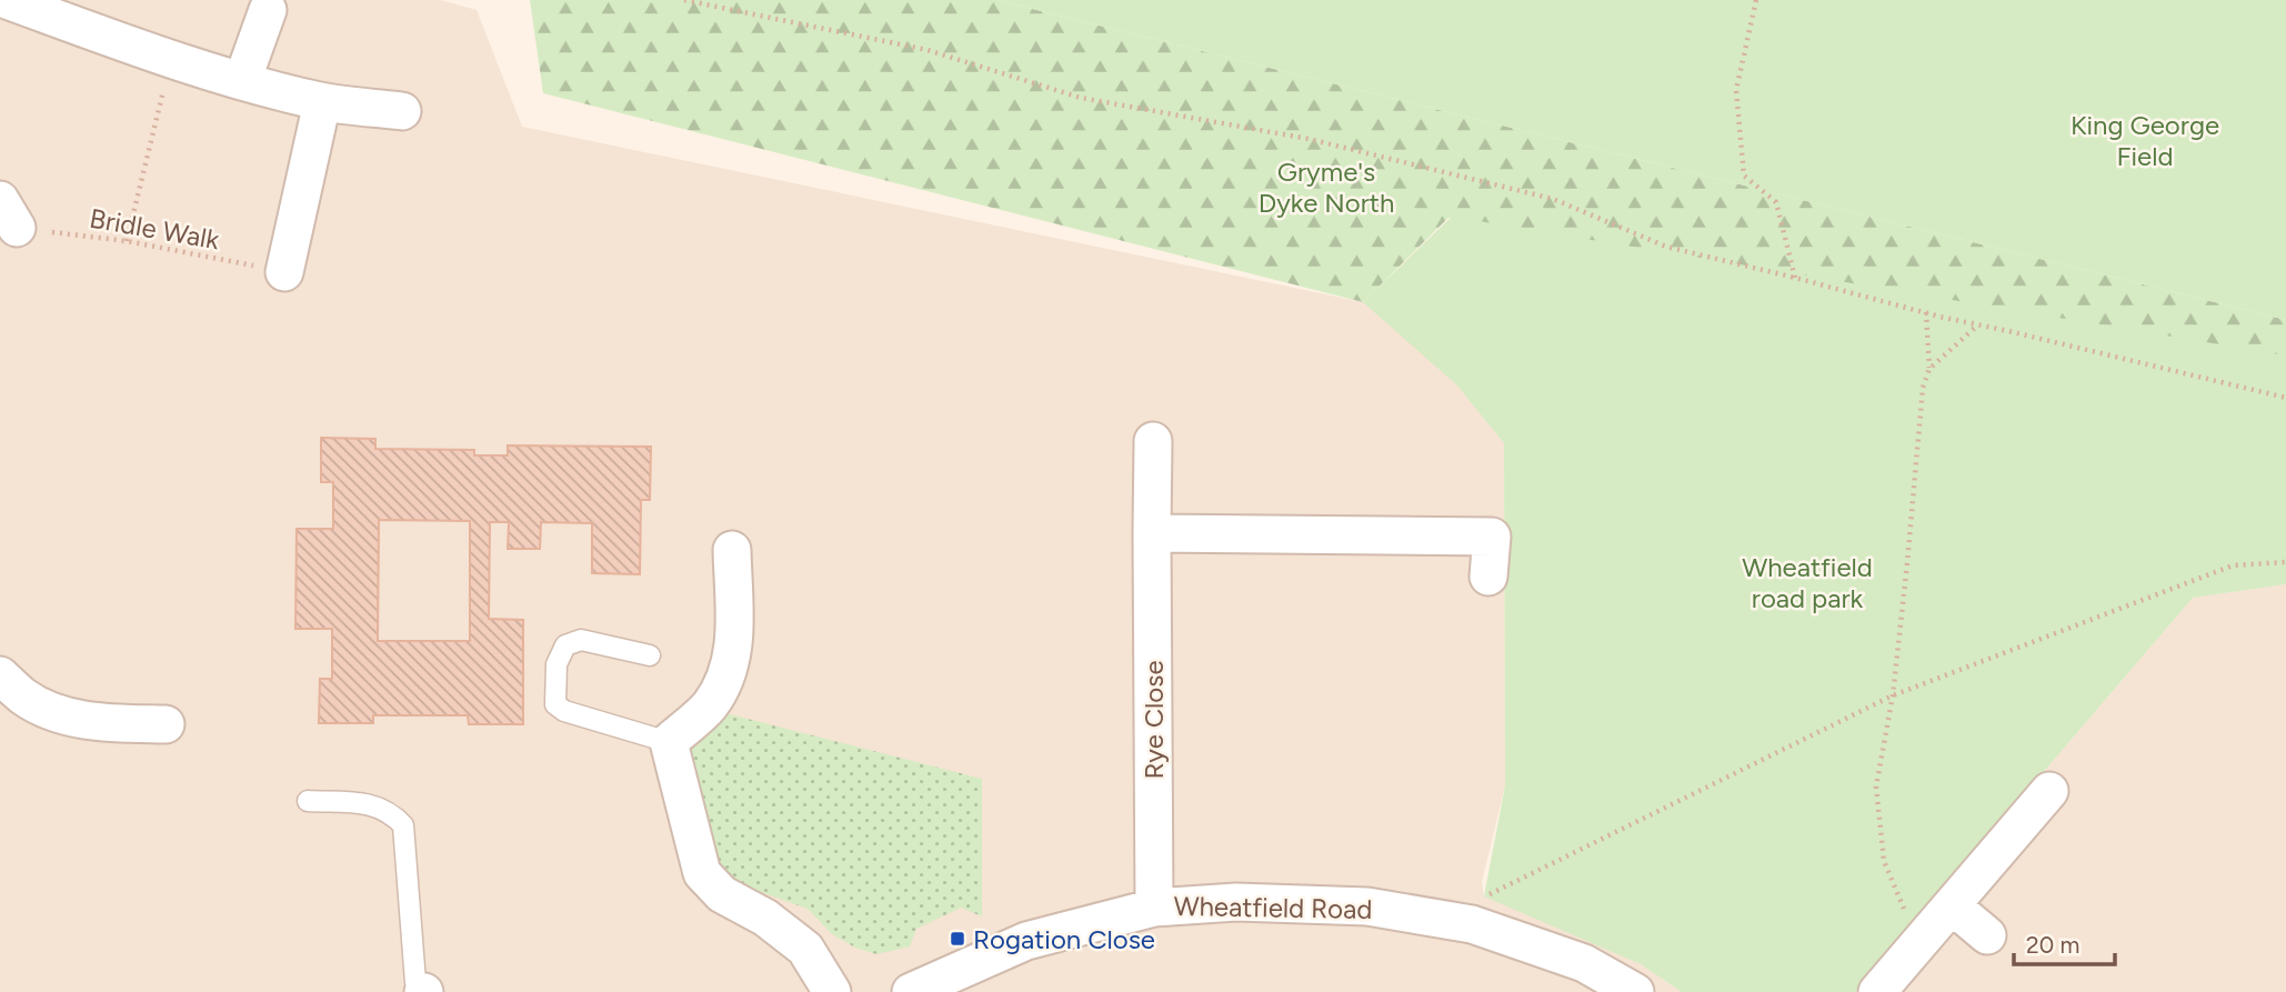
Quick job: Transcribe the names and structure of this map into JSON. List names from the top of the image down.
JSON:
{
  "streets": {
    "street": ["Rye Close", "Wheatfield Road"],
    "path": ["Bridle Walk"]
  },
  "crossings": [
    ["Rye Close", "Wheatfield Road"]
  ],
  "parks": ["King George Field", "Gryme's Dyke North", "Wheatfield road park"],
  "places": {
    "transit": ["Rogation Close"]
  },
  "scale_bar": "20 m"
}
